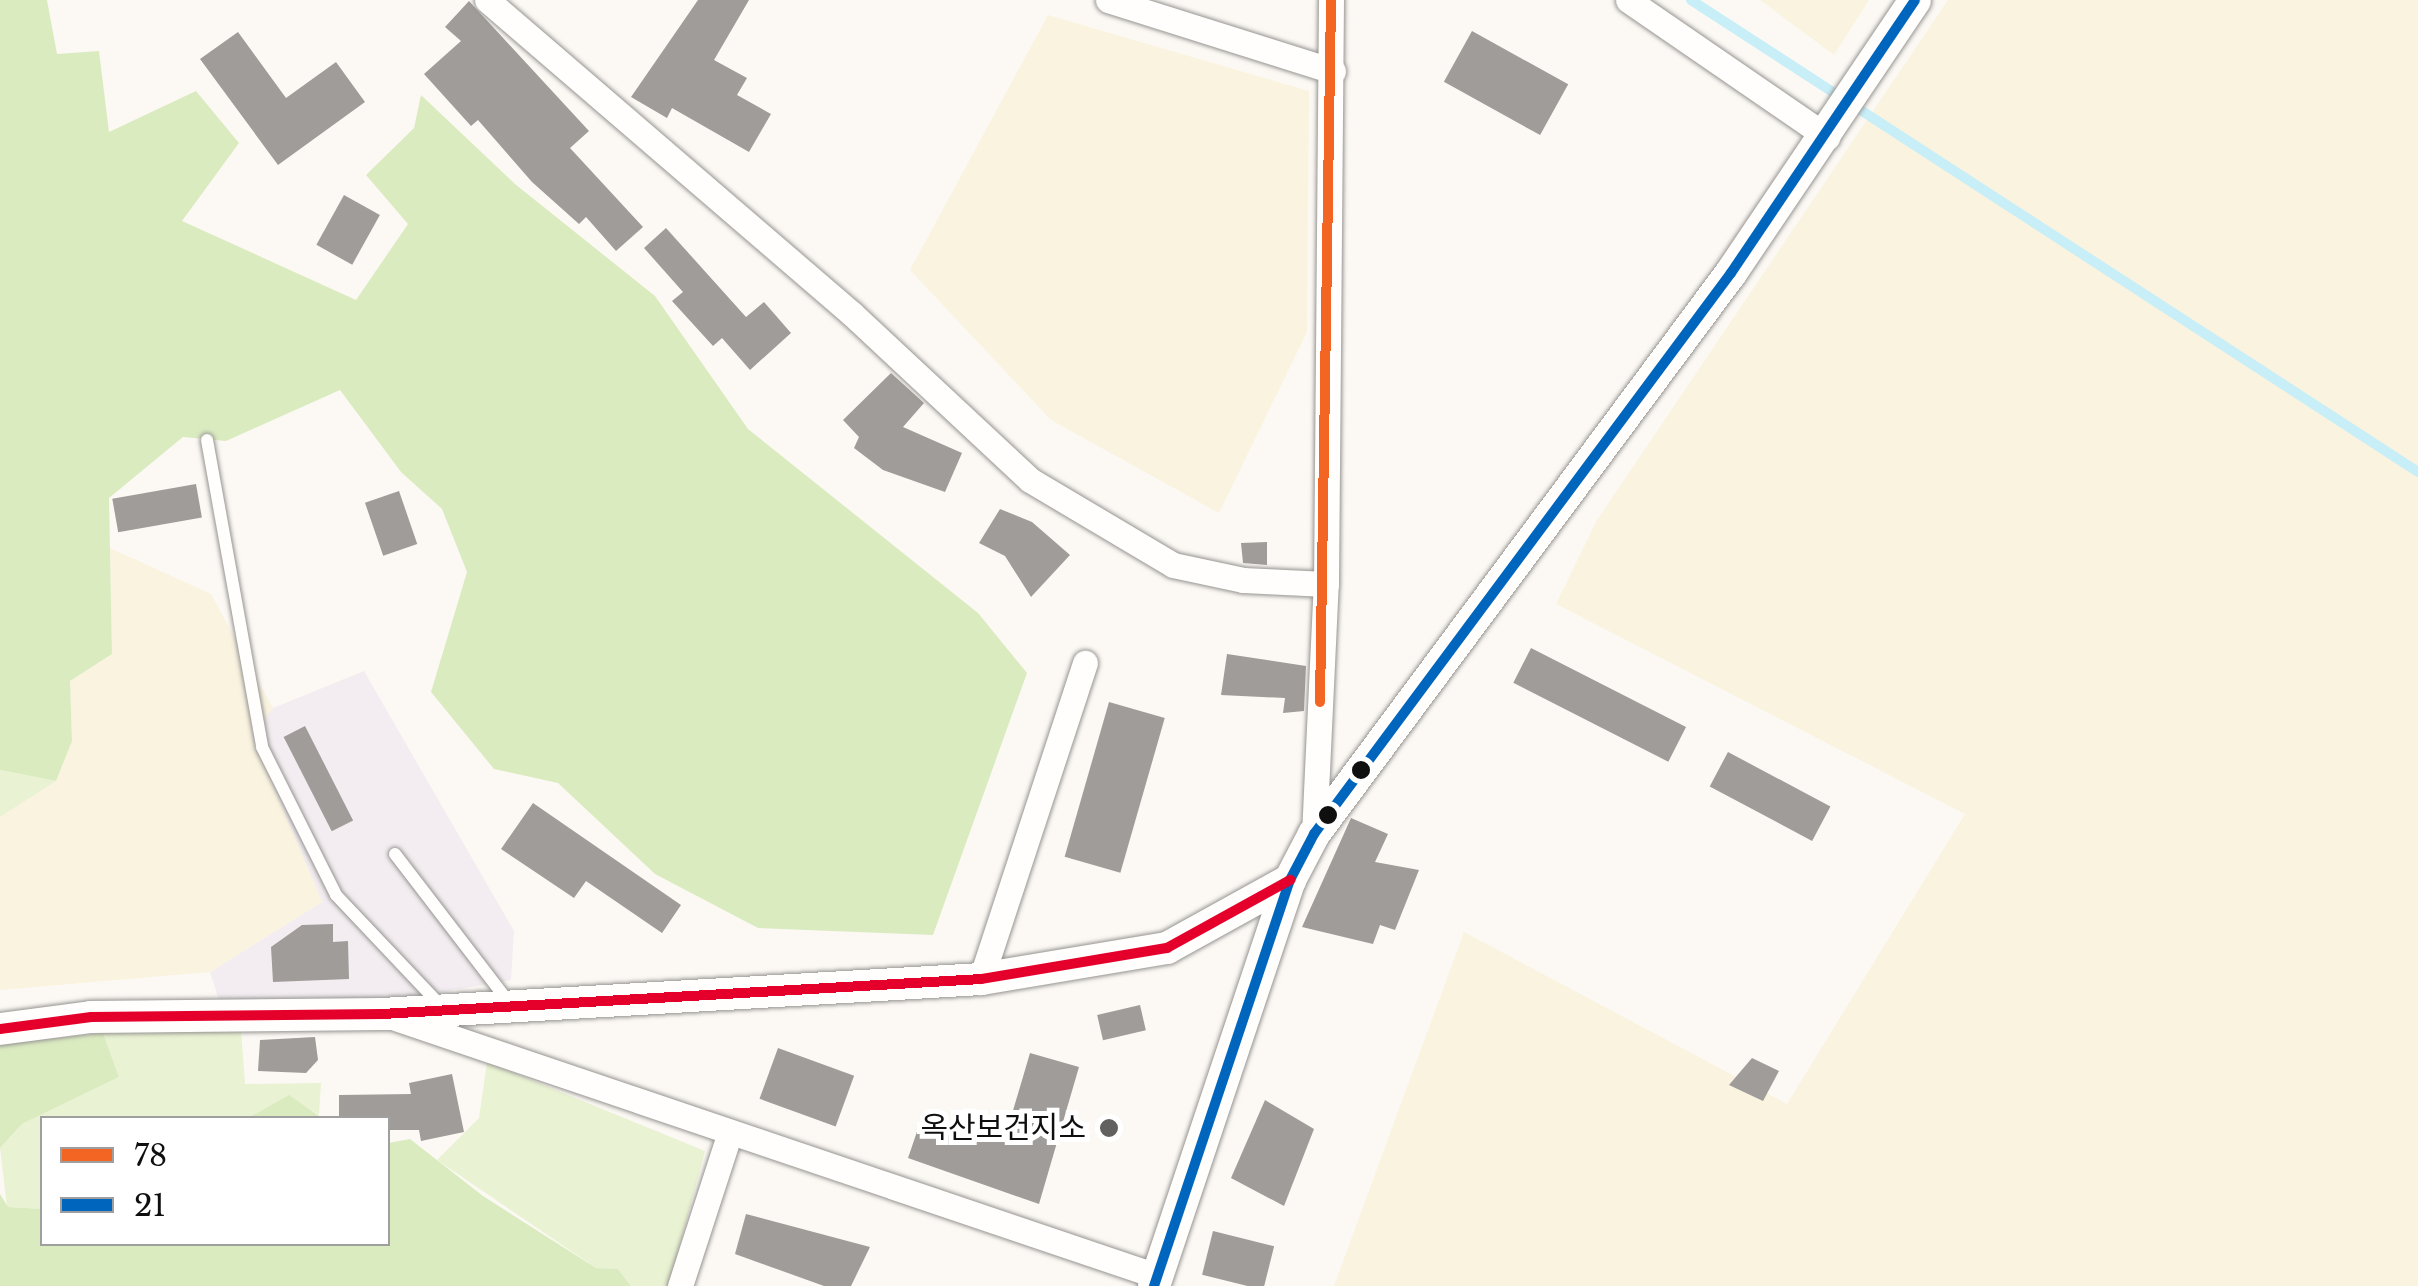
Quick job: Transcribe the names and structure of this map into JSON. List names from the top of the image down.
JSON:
{
  "places": ["옥산보건지소"],
  "lines": ["transit line 78", "transit line 21"],
  "legend": ["78", "21"]
}
